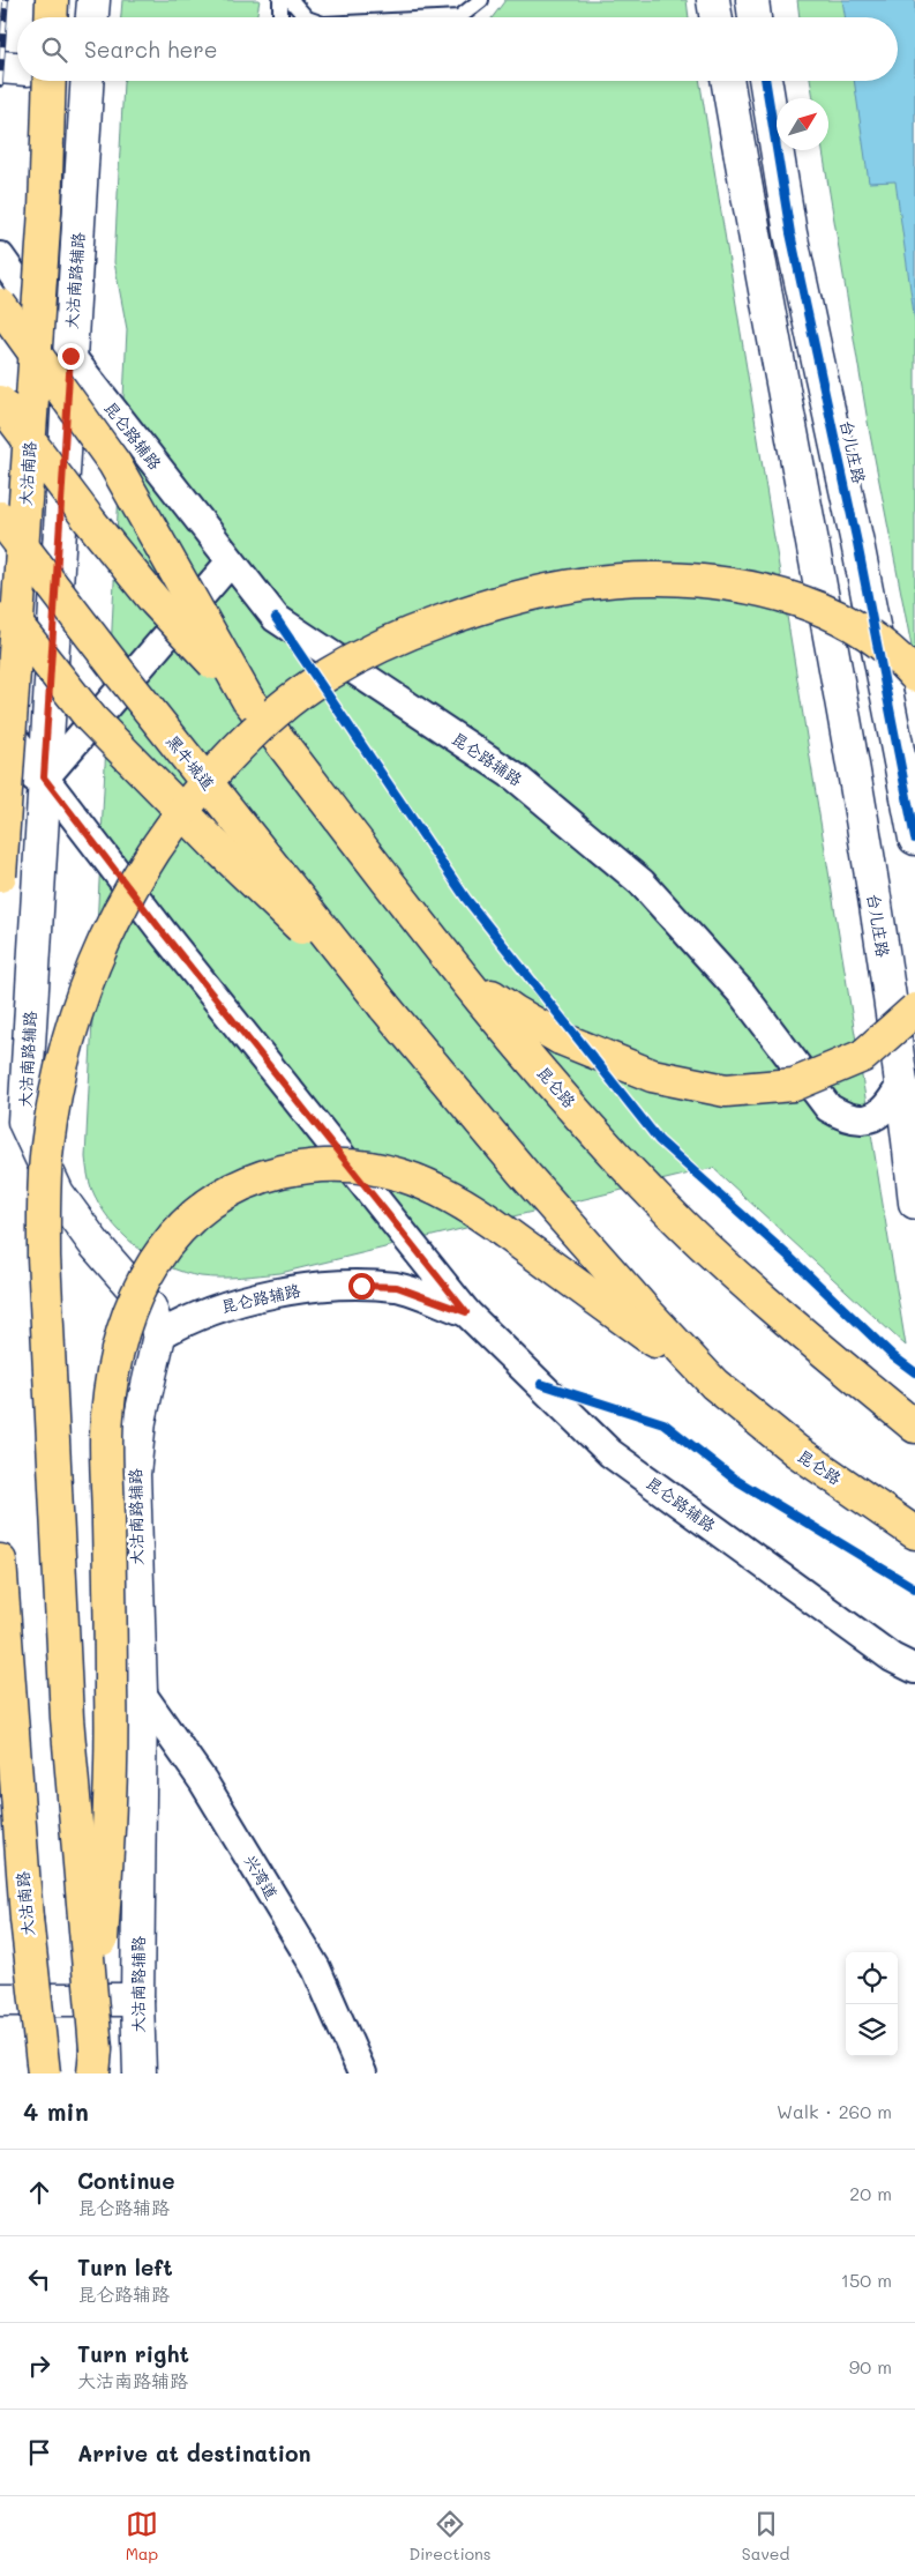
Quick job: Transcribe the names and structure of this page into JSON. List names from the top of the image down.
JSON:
{
  "streets": {
    "highway": ["大沽南路", "黑牛城道", "昆仑路"],
    "street": [
      "大沽南路辅路",
      "昆仑路辅路",
      "台儿庄路",
      "兴湾道"
    ]
  },
  "crossings": [
    ["大沽南路辅路", "昆仑路辅路"],
    ["大沽南路辅路", "兴湾道"],
    ["昆仑路辅路", "台儿庄路"],
    ["黑牛城道", "昆仑路"]
  ],
  "north": "top right",
  "page": {
    "search": "Search here",
    "heading": ["4 min", "Walk · 260 m"],
    "list": [
      ["Continue", "昆仑路辅路", "20 m"],
      ["Turn left", "昆仑路辅路", "150 m"],
      ["Turn right", "大沽南路辅路", "90 m"],
      "Arrive at destination"
    ],
    "nav": ["Map", "Directions", "Saved"]
  }
}
